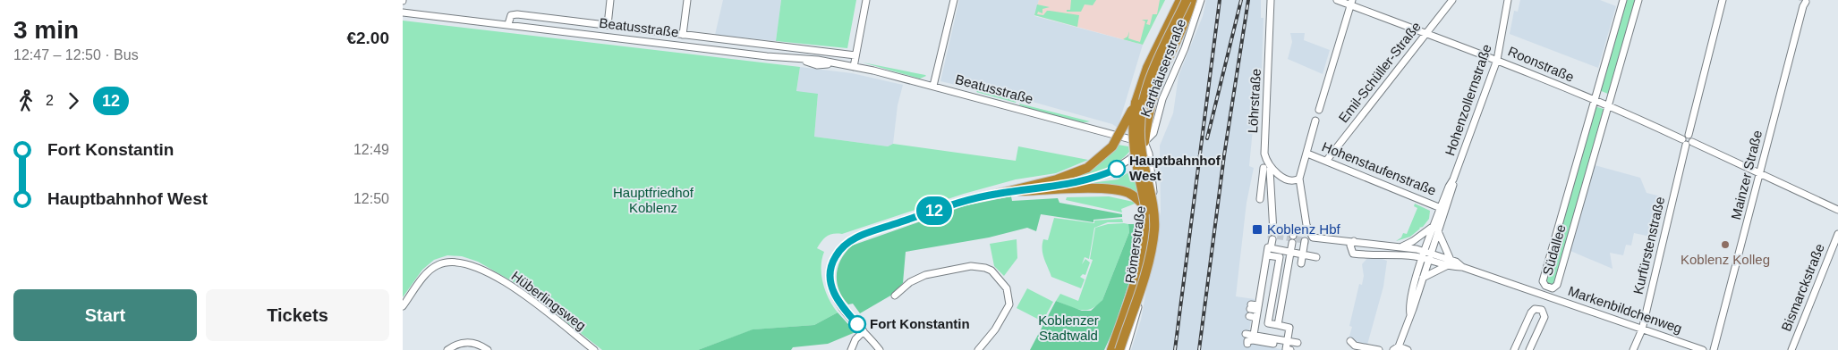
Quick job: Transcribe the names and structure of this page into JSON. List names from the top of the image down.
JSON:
{
  "streets": {
    "street": [
      "Beatusstraße",
      "Roonstraße",
      "Karthäuserstraße",
      "Emil-Schüller-Straße",
      "Hohenzollernstraße",
      "Löhrstraße",
      "Hohenstaufenstraße",
      "Mainzer Straße",
      "Römerstraße",
      "Kurfürstenstraße",
      "Südallee",
      "Bismarckstraße",
      "Hüberlingsweg",
      "Markenbildchenweg"
    ]
  },
  "crossings": [
    ["Beatusstraße", "Karthäuserstraße"],
    ["Beatusstraße", "Römerstraße"],
    ["Roonstraße", "Emil-Schüller-Straße"],
    ["Roonstraße", "Hohenzollernstraße"],
    ["Roonstraße", "Mainzer Straße"],
    ["Roonstraße", "Kurfürstenstraße"],
    ["Roonstraße", "Südallee"],
    ["Karthäuserstraße", "Römerstraße"],
    ["Emil-Schüller-Straße", "Hohenstaufenstraße"],
    ["Hohenzollernstraße", "Hohenstaufenstraße"],
    ["Hohenzollernstraße", "Markenbildchenweg"],
    ["Löhrstraße", "Markenbildchenweg"],
    ["Kurfürstenstraße", "Markenbildchenweg"]
  ],
  "parks": ["Hauptfriedhof Koblenz", "Koblenzer Stadtwald"],
  "places": {
    "other": ["Hauptbahnhof West", "Koblenz Kolleg", "Fort Konstantin"],
    "transit": ["Koblenz Hbf"]
  },
  "lines": ["bus line 12"],
  "page": {
    "heading": ["3 min", "12:47 – 12:50 · Bus", "€2.00"],
    "on_map": "12",
    "legs": ["2", "12"],
    "list": [
      {
        "name": "Fort Konstantin",
        "value": "12:49"
      },
      {
        "name": "Hauptbahnhof West",
        "value": "12:50"
      }
    ],
    "buttons": ["Start", "Tickets"]
  }
}
